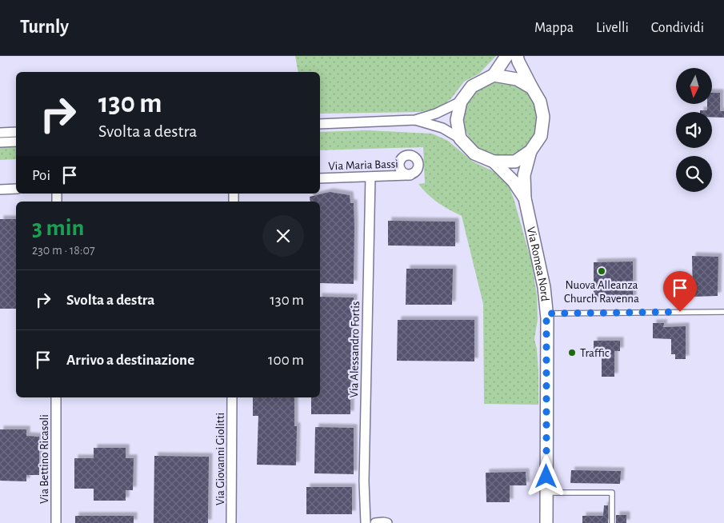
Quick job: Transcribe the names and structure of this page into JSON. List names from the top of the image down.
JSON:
{
  "streets": {
    "main road": ["Via Romea Nord"],
    "street": [
      "Via Maria Bassi",
      "Via Alessandro Fortis",
      "Via Bettino Ricasoli",
      "Via Giovanni Giolitti"
    ]
  },
  "crossings": [
    ["Via Maria Bassi", "Via Alessandro Fortis"]
  ],
  "places": ["Nuova Alleanza Church Ravenna", "Traffic"],
  "north": "bottom",
  "page": {
    "header": "Turnly",
    "nav": ["Mappa", "Livelli", "Condividi"],
    "turn": ["130 m", "Svolta a destra"],
    "then": "Poi",
    "heading": ["3 min", "230 m · 18:07"],
    "list": [
      {
        "name": "Svolta a destra",
        "value": "130 m"
      },
      {
        "name": "Arrivo a destinazione",
        "value": "100 m"
      }
    ]
  }
}
